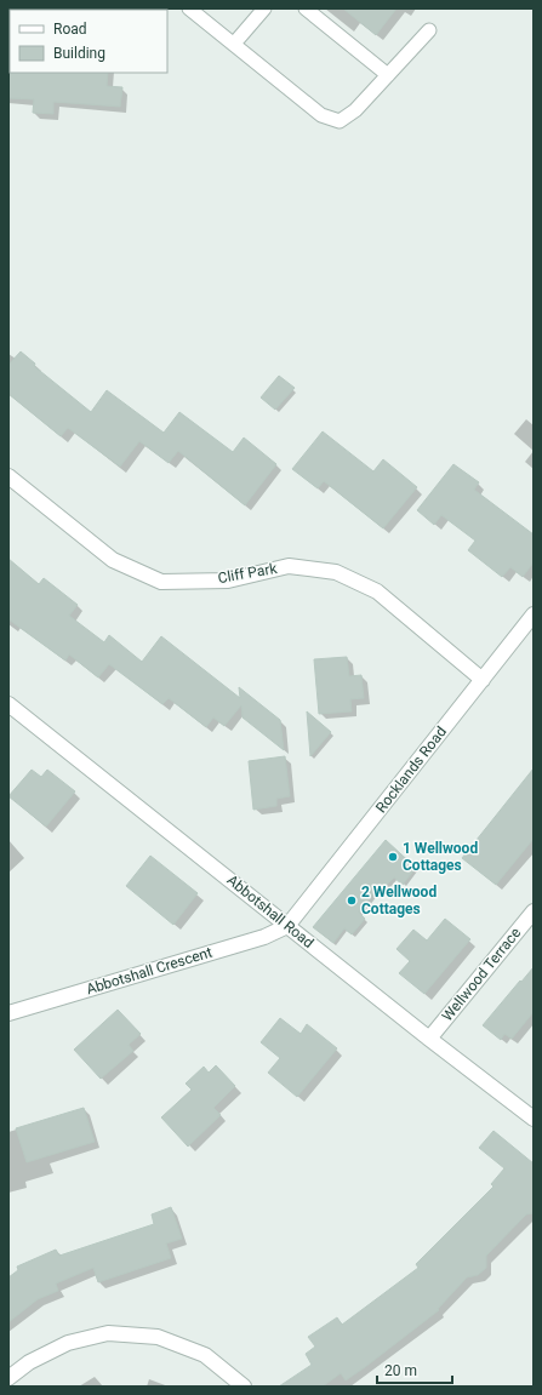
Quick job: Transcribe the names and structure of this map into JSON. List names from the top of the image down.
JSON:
{
  "streets": {
    "street": [
      "Cliff Park",
      "Rocklands Road",
      "Abbotshall Road",
      "Abbotshall Crescent",
      "Wellwood Terrace"
    ]
  },
  "crossings": [
    ["Cliff Park", "Rocklands Road"],
    ["Rocklands Road", "Abbotshall Road"],
    ["Rocklands Road", "Abbotshall Crescent"],
    ["Abbotshall Road", "Abbotshall Crescent"],
    ["Abbotshall Road", "Wellwood Terrace"]
  ],
  "places": ["1 Wellwood Cottages", "2 Wellwood Cottages"],
  "legend": ["Road", "Building"],
  "scale_bar": "20 m"
}
